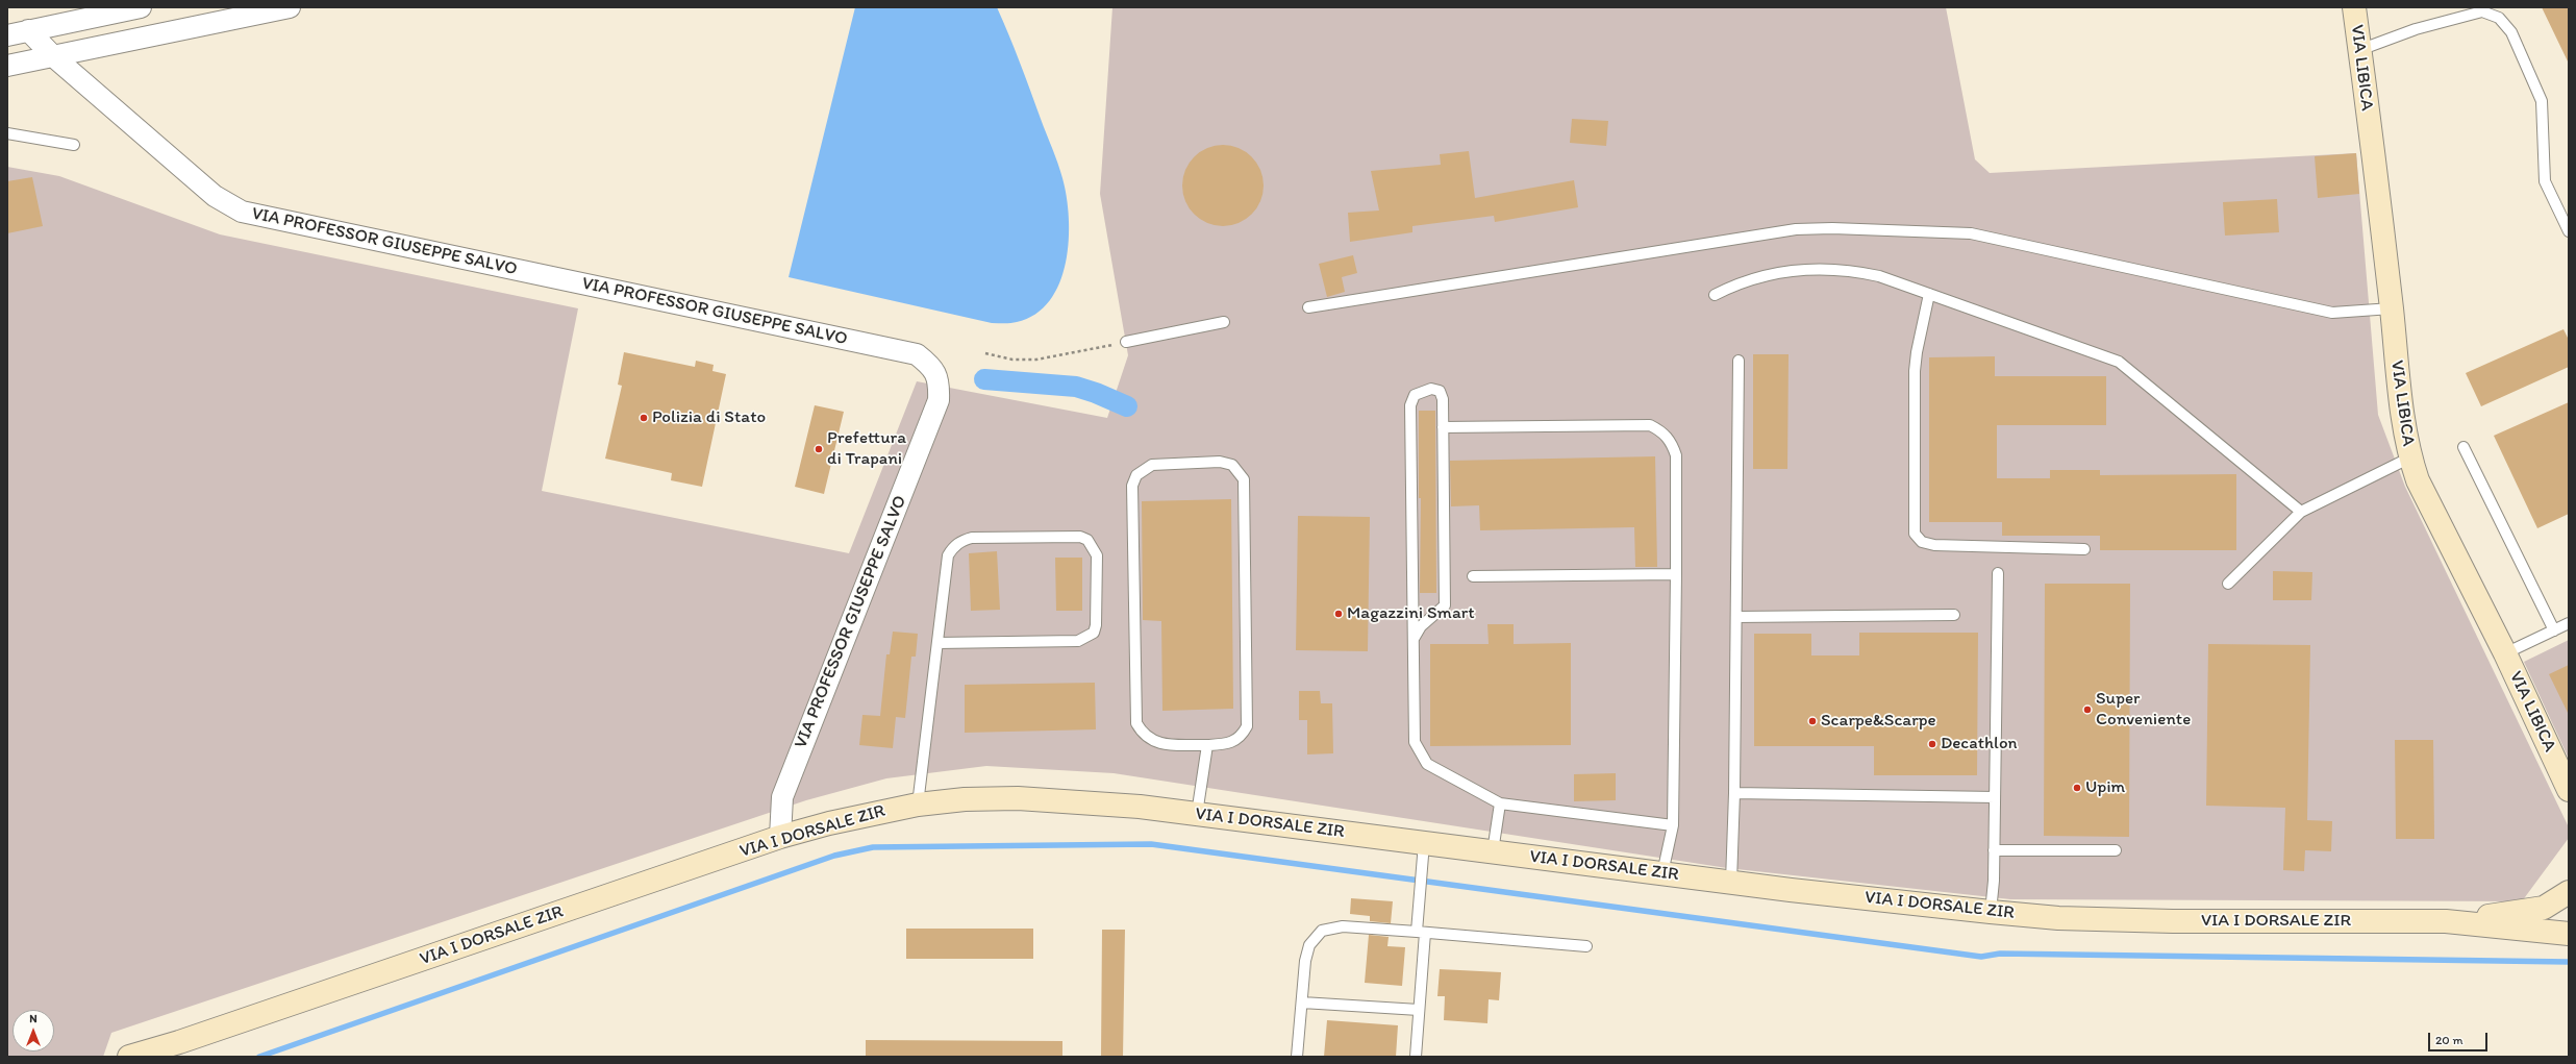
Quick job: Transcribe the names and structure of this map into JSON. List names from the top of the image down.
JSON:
{
  "streets": {
    "main road": ["VIA LIBICA", "VIA I DORSALE ZIR"],
    "street": ["VIA PROFESSOR GIUSEPPE SALVO"]
  },
  "crossings": [
    ["VIA PROFESSOR GIUSEPPE SALVO", "VIA I DORSALE ZIR"]
  ],
  "places": [
    "Polizia di Stato",
    "Prefettura di Trapani",
    "Magazzini Smart",
    "Super Conveniente",
    "Scarpe&Scarpe",
    "Decathlon",
    "Upim"
  ],
  "scale_bar": "20 m",
  "north": "top"
}
